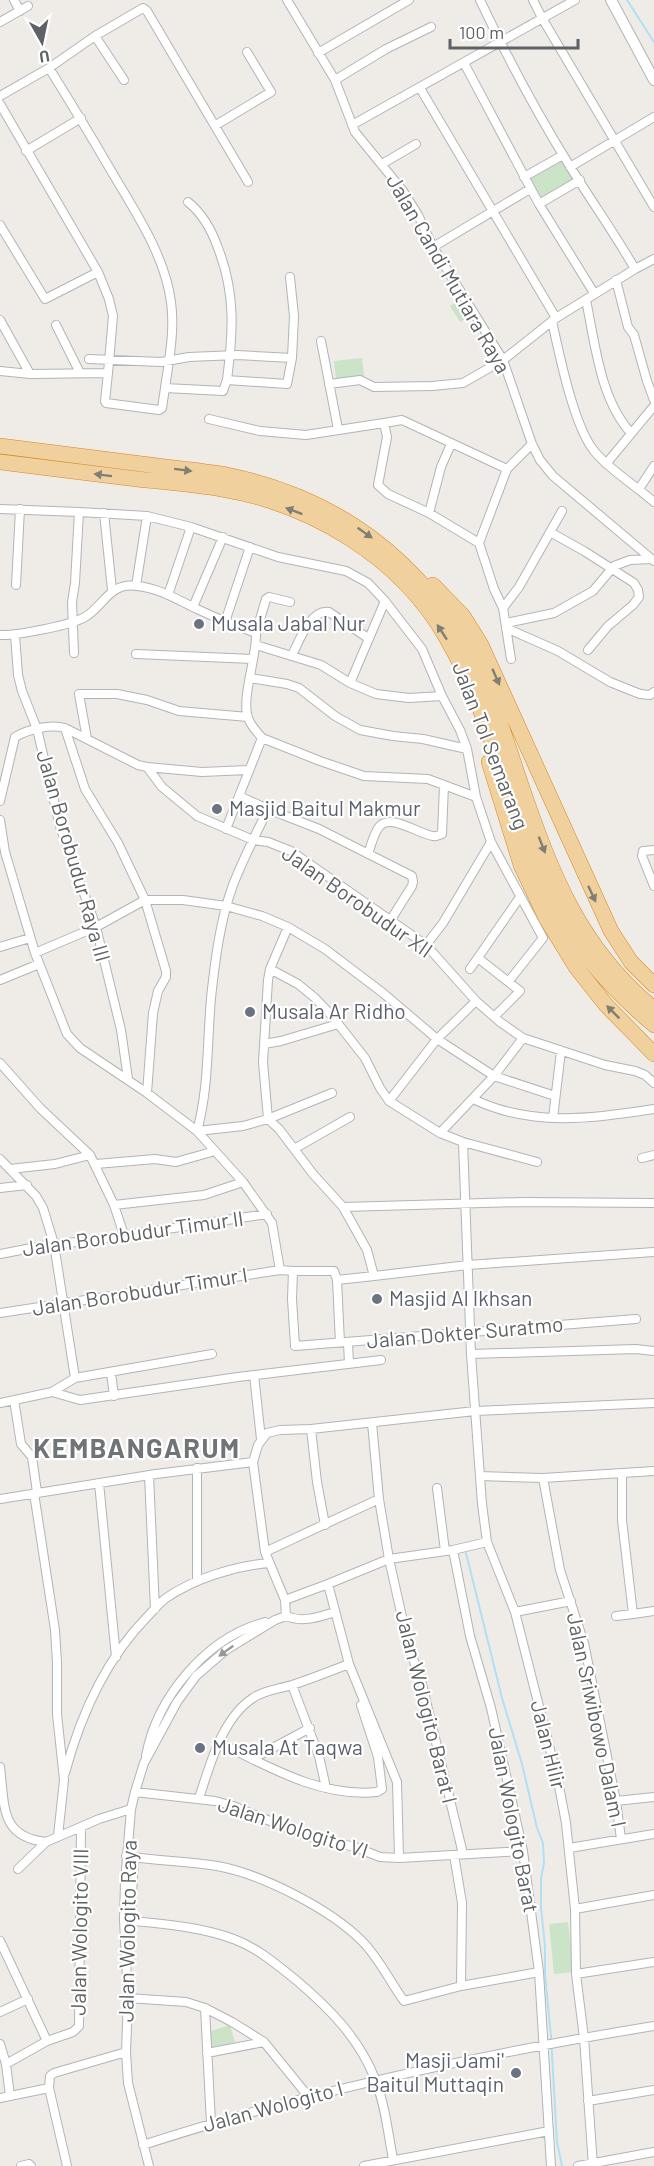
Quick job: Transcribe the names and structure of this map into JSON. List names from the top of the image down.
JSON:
{
  "streets": {
    "highway": ["Jalan Tol Semarang"],
    "street": [
      "Jalan Candi Mutiara Raya",
      "Jalan Borobudur Raya III",
      "Jalan Borobudur XII",
      "Jalan Borobudur Timur II",
      "Jalan Borobudur Timur I",
      "Jalan Dokter Suratmo",
      "Jalan Wologito Barat I",
      "Jalan Sriwibowo Dalam I",
      "Jalan Hilir",
      "Jalan Wologito Barat",
      "Jalan Wologito VI",
      "Jalan Wologito Raya",
      "Jalan Wologito VIII",
      "Jalan Wologito I"
    ]
  },
  "crossings": [
    ["Jalan Borobudur Timur I", "Jalan Dokter Suratmo"],
    ["Jalan Dokter Suratmo", "Jalan Hilir"],
    ["Jalan Wologito Barat I", "Jalan Wologito VI"],
    ["Jalan Hilir", "Jalan Wologito I"],
    ["Jalan Wologito Barat", "Jalan Wologito VI"],
    ["Jalan Wologito Barat", "Jalan Wologito I"],
    ["Jalan Wologito VI", "Jalan Wologito Raya"],
    ["Jalan Wologito Raya", "Jalan Wologito I"]
  ],
  "districts": ["KEMBANGARUM"],
  "places": [
    "Musala Jabal Nur",
    "Masjid Baitul Makmur",
    "Musala Ar Ridho",
    "Masjid Al Ikhsan",
    "Musala At Taqwa",
    "Masji Jami' Baitul Muttaqin"
  ],
  "scale_bar": "100 m",
  "north": "bottom"
}
